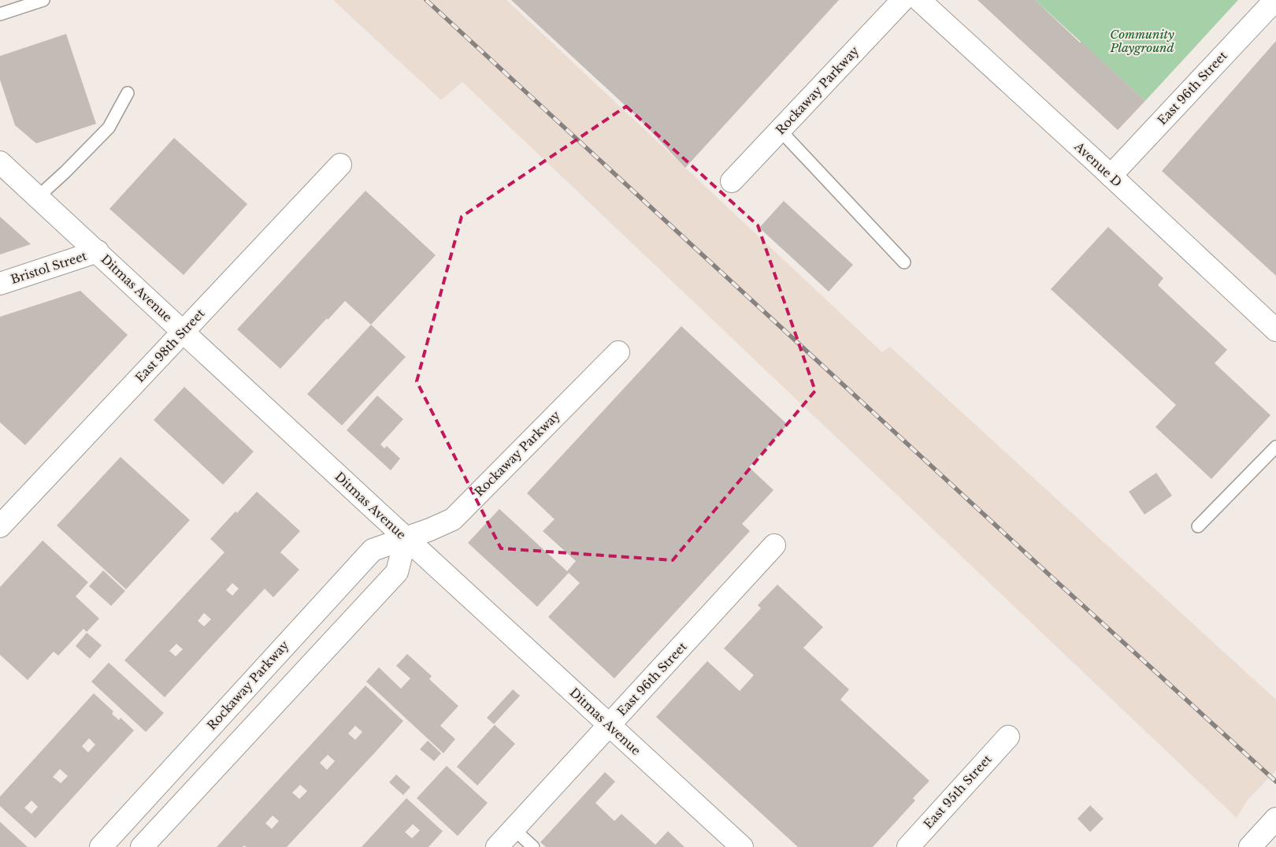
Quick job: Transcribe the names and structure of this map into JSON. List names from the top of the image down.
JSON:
{
  "streets": {
    "street": [
      "East 96th Street",
      "Rockaway Parkway",
      "Avenue D",
      "Bristol Street",
      "Ditmas Avenue",
      "East 98th Street",
      "East 95th Street"
    ]
  },
  "crossings": [
    ["East 96th Street", "Avenue D"],
    ["East 96th Street", "Ditmas Avenue"],
    ["Rockaway Parkway", "Ditmas Avenue"],
    ["Bristol Street", "Ditmas Avenue"],
    ["Ditmas Avenue", "East 98th Street"]
  ],
  "parks": ["Community Playground"]
}
